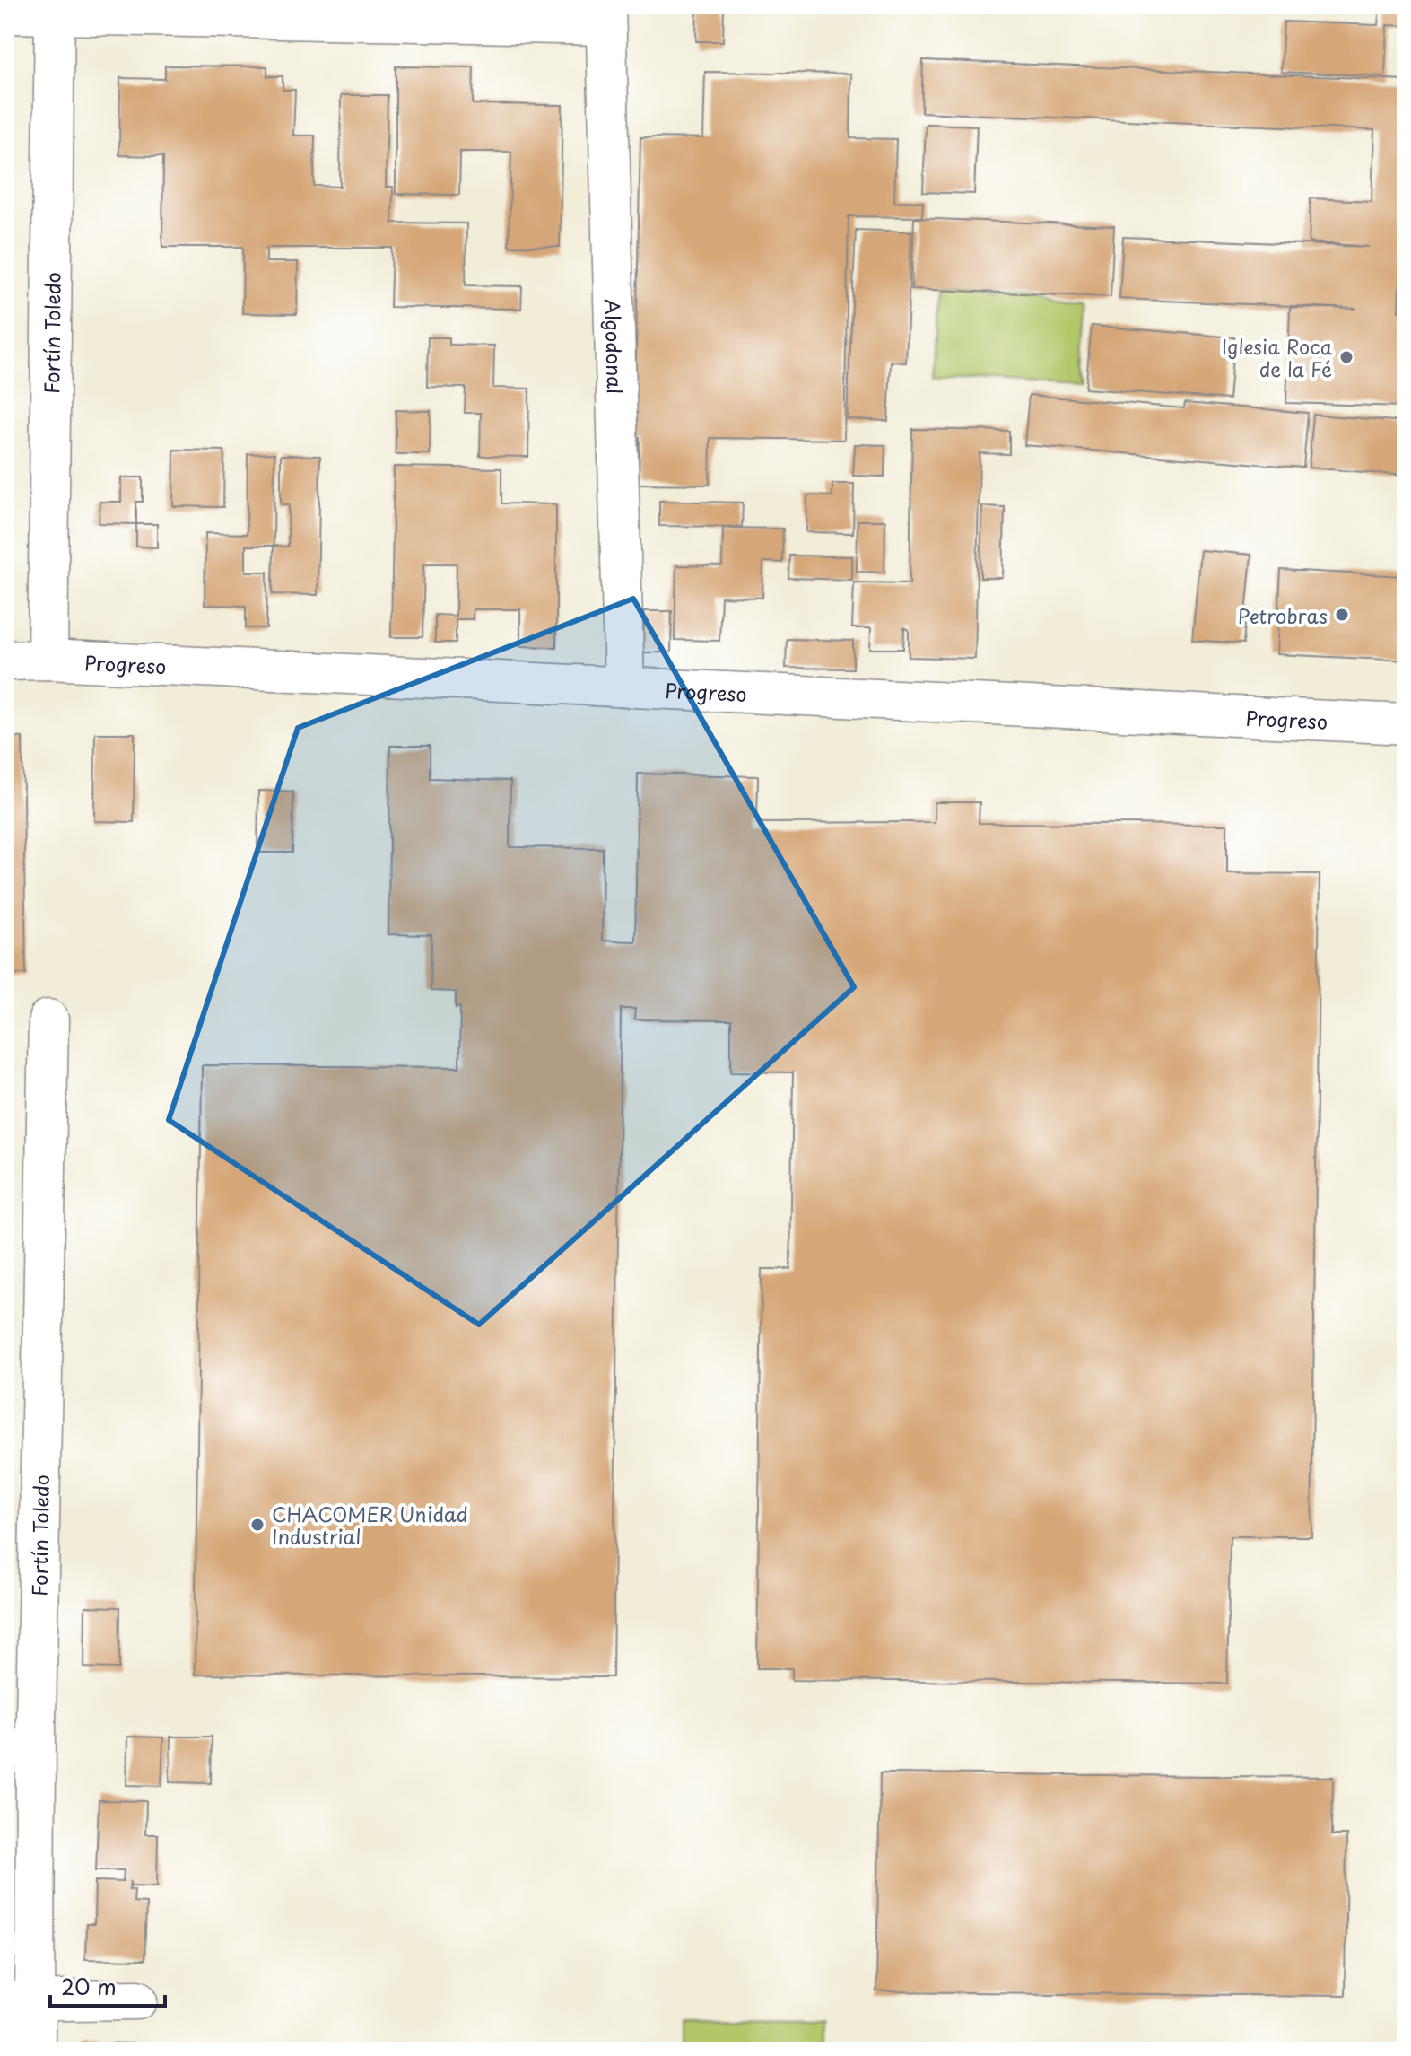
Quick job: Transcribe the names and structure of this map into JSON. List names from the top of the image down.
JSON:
{
  "streets": {
    "street": ["Fortín Toledo", "Algodonal", "Progreso"]
  },
  "crossings": [
    ["Fortín Toledo", "Progreso"],
    ["Algodonal", "Progreso"]
  ],
  "places": ["Iglesia Roca de la Fé", "Petrobras", "CHACOMER Unidad Industrial"],
  "scale_bar": "20 m"
}
